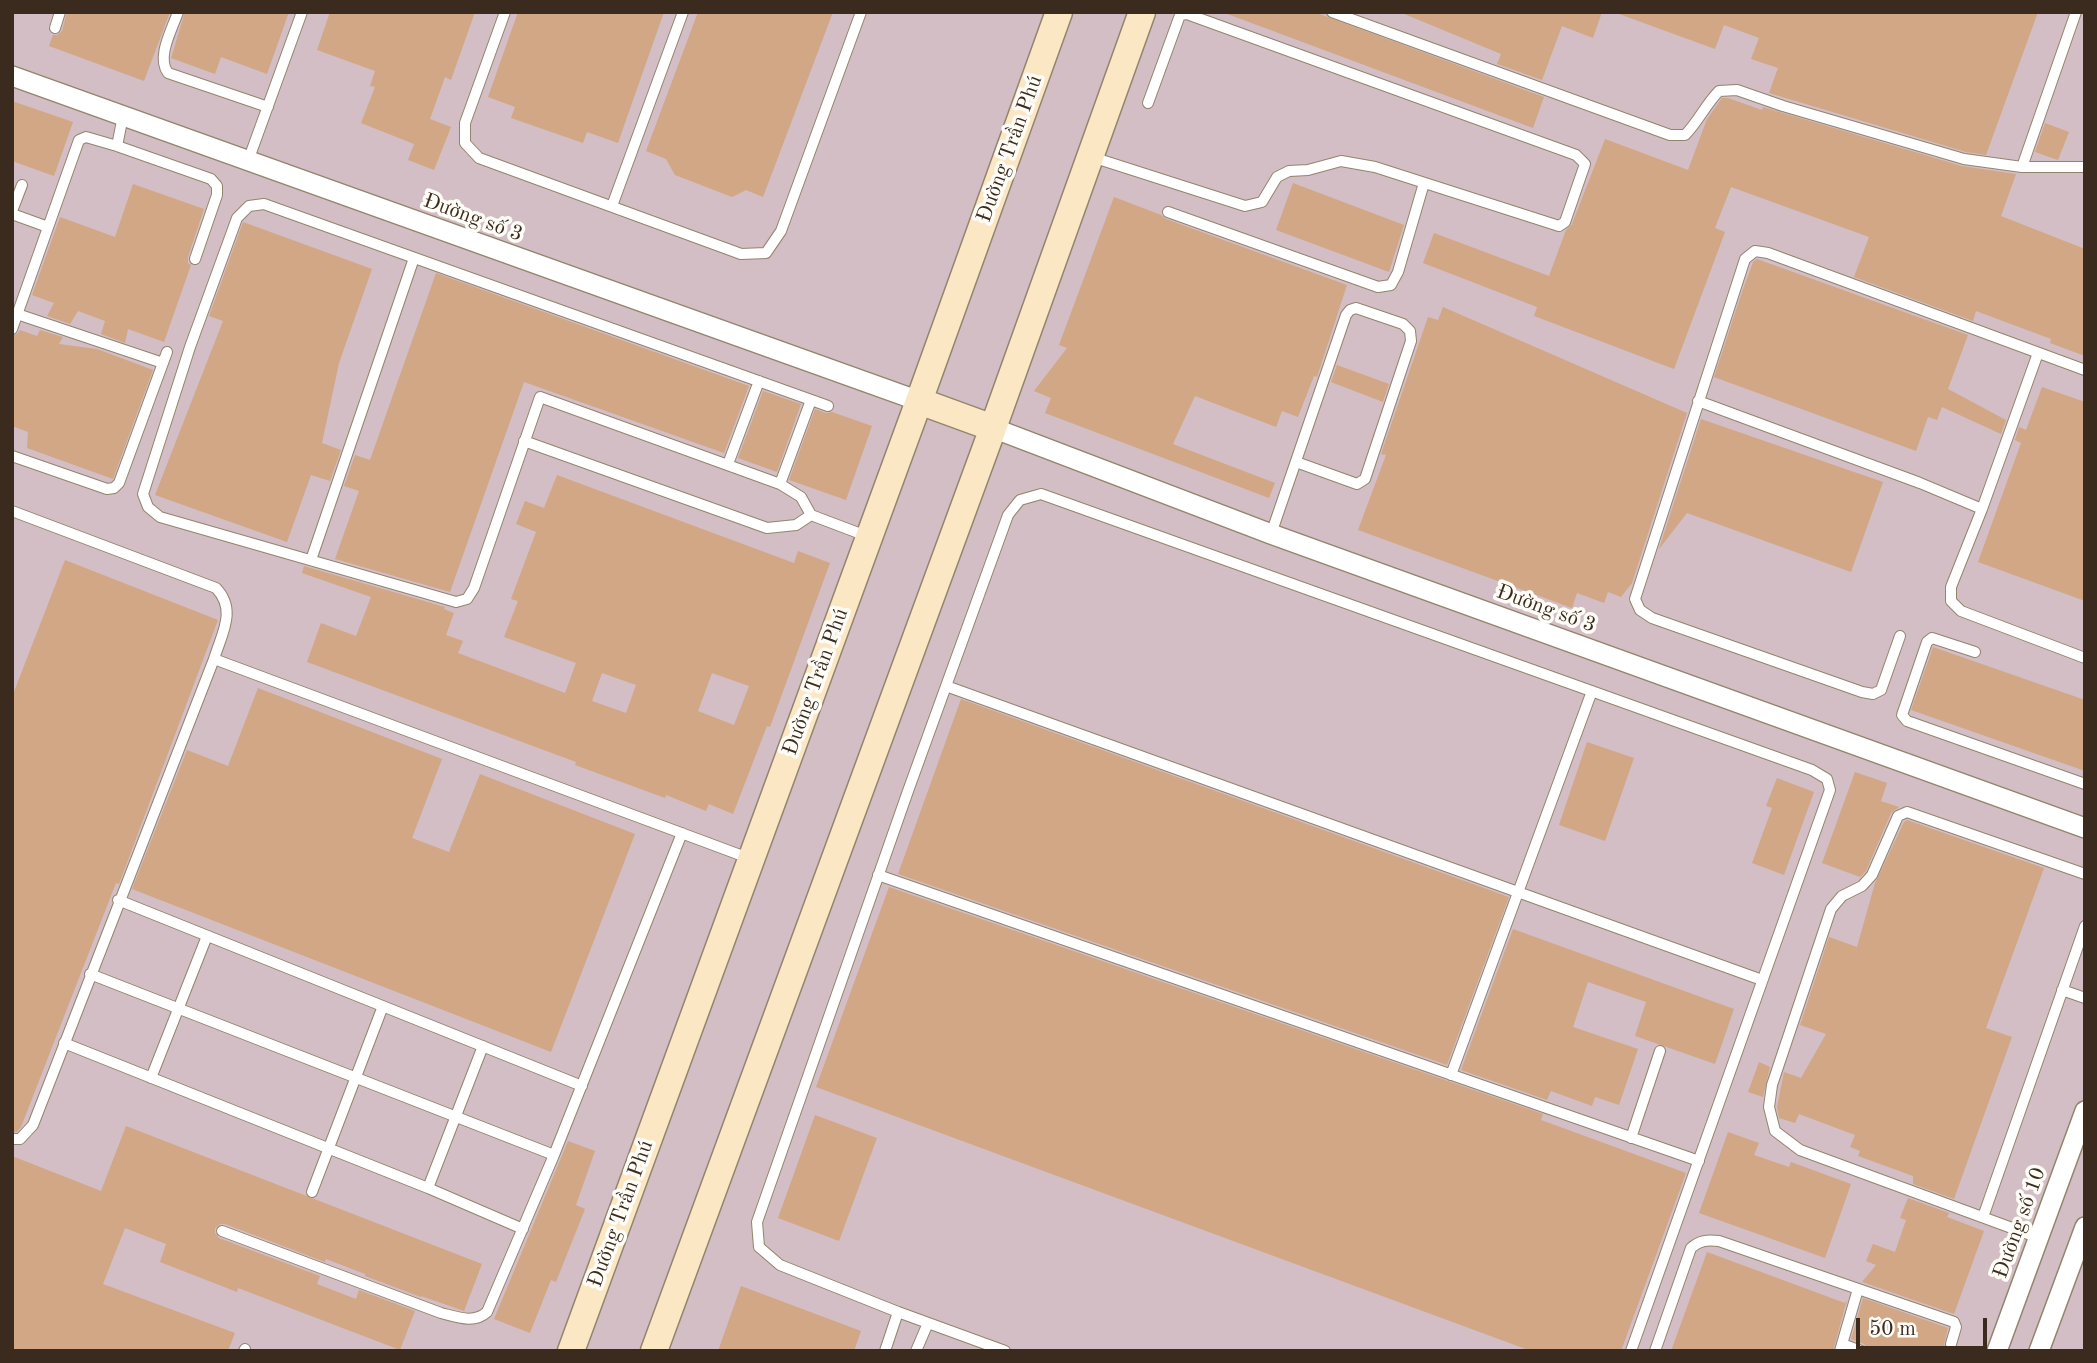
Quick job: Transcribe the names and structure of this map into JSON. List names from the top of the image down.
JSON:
{
  "streets": {
    "main road": ["Đường Trần Phú"],
    "street": ["Đường số 3", "Đường số 10"]
  },
  "crossings": [
    ["Đường Trần Phú", "Đường số 3"]
  ],
  "scale_bar": "50 m"
}
